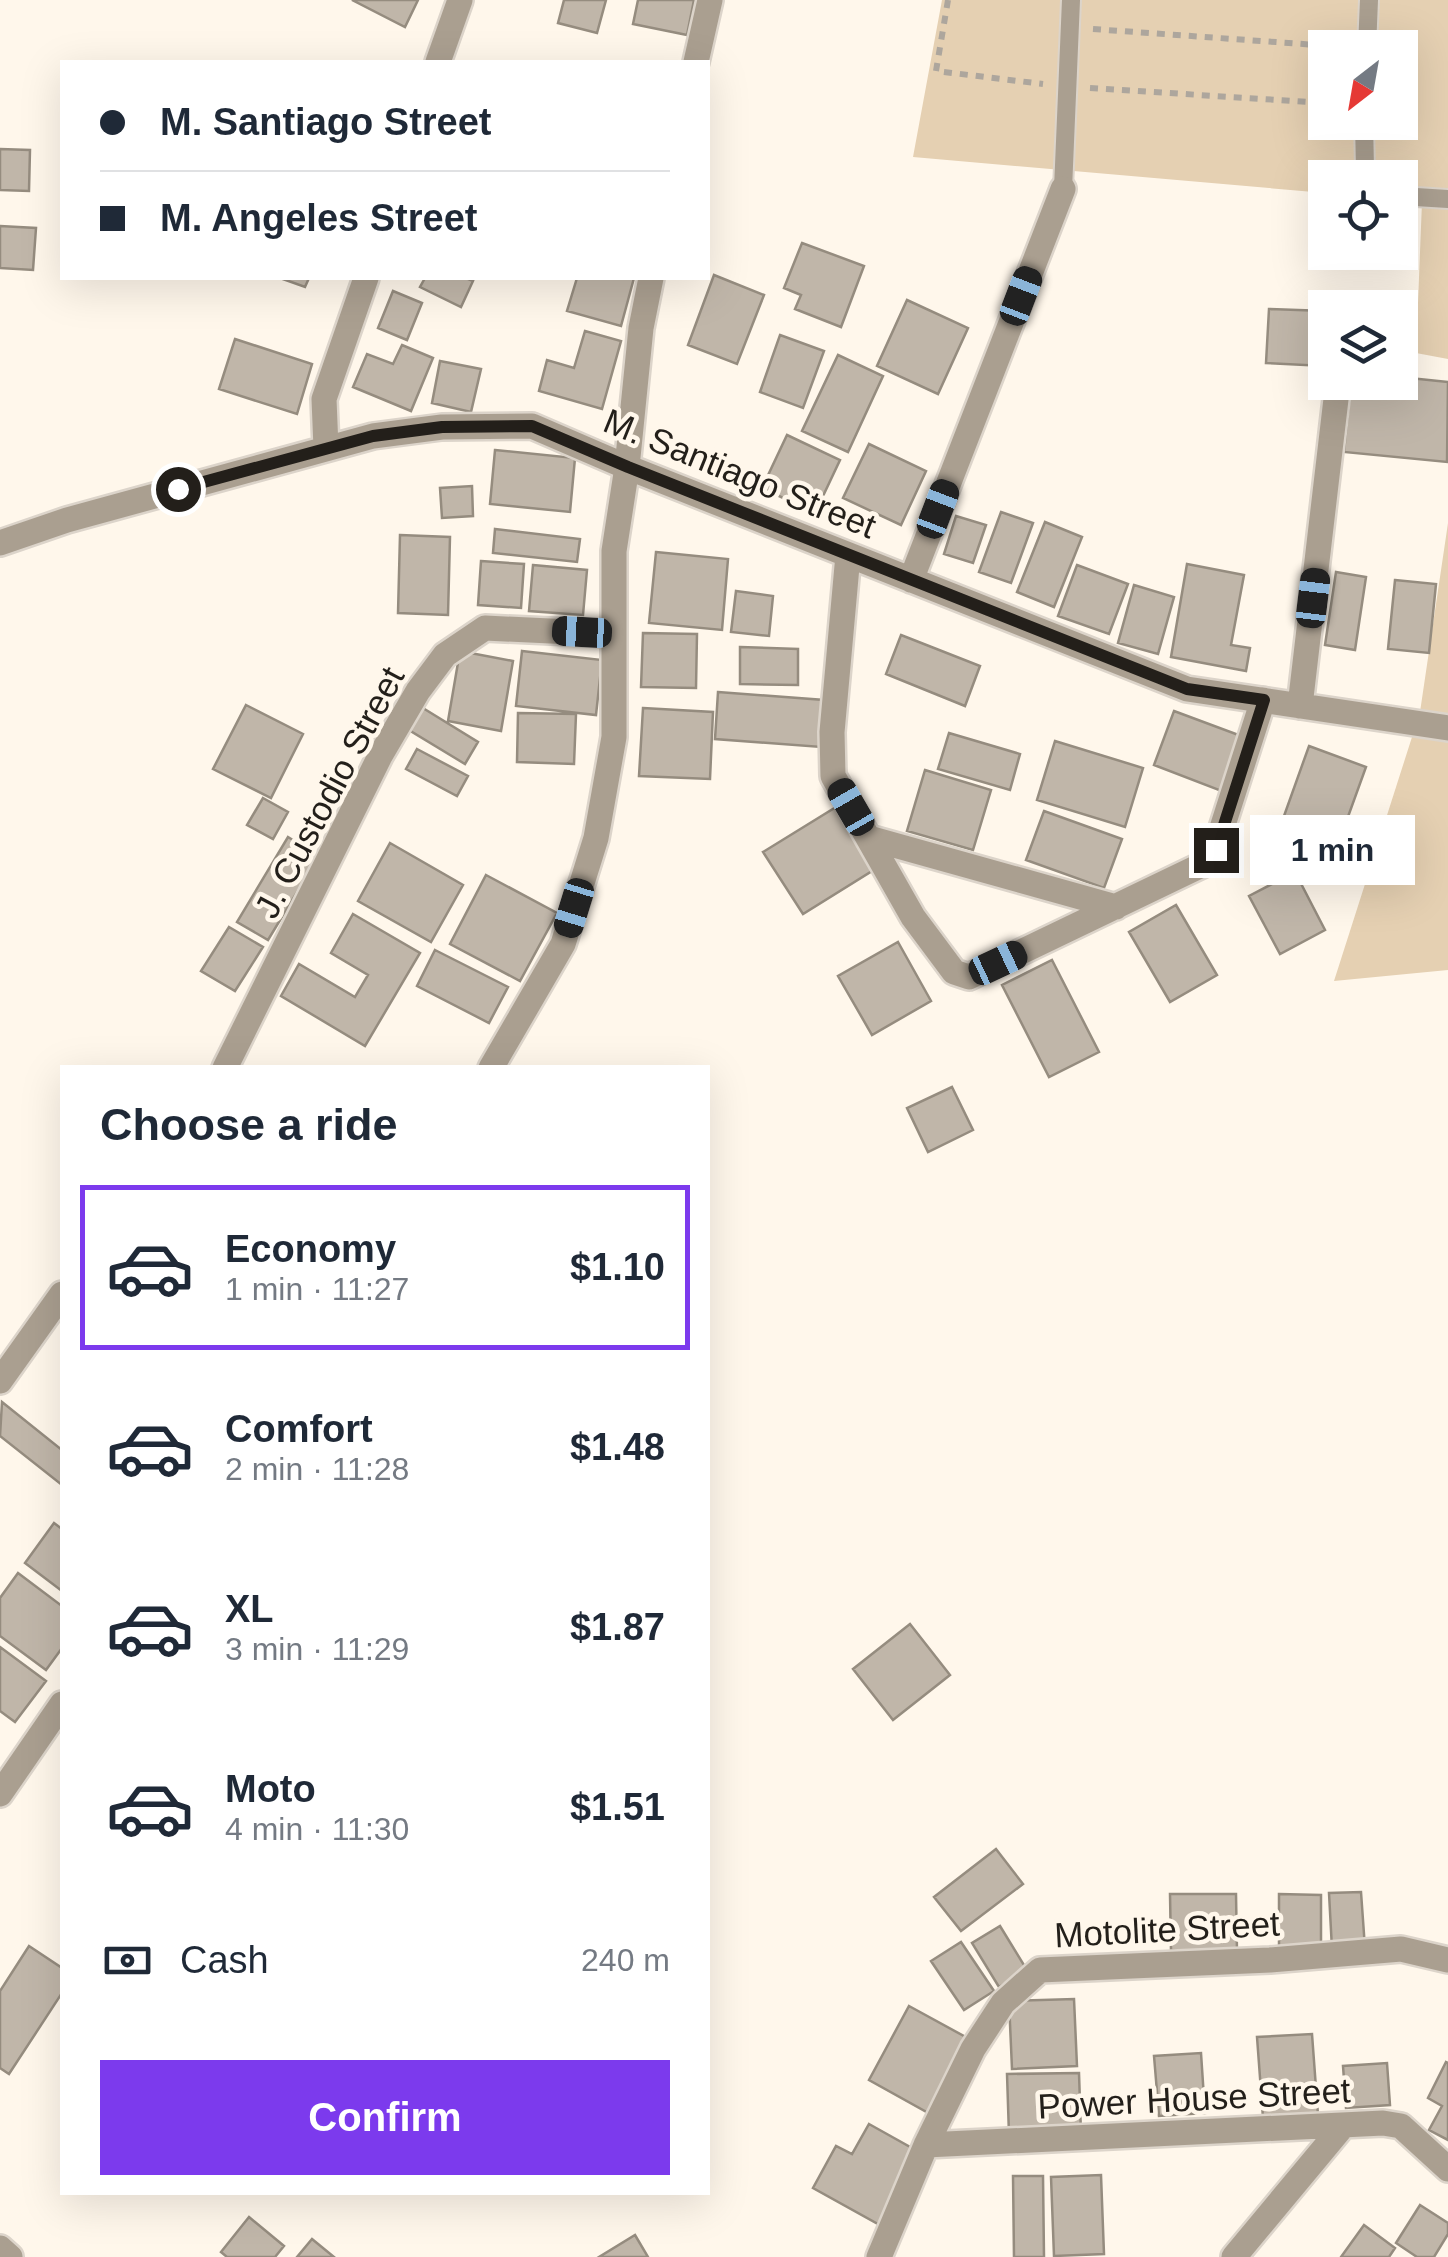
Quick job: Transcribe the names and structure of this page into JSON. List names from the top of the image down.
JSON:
{
  "streets": {
    "street": [
      "M. Santiago Street",
      "J. Custodio Street",
      "Motolite Street",
      "Power House Street"
    ]
  },
  "crossings": [
    ["Motolite Street", "Power House Street"]
  ],
  "north": "bottom left",
  "page": {
    "banner": ["M. Santiago Street", "M. Angeles Street"],
    "bubble": "1 min",
    "heading": "Choose a ride",
    "list": [
      {
        "name": "Economy",
        "note": "1 min · 11:27",
        "value": "$1.10"
      },
      {
        "name": "Comfort",
        "note": "2 min · 11:28",
        "value": "$1.48"
      },
      {
        "name": "XL",
        "note": "3 min · 11:29",
        "value": "$1.87"
      },
      {
        "name": "Moto",
        "note": "4 min · 11:30",
        "value": "$1.51"
      }
    ],
    "pay": ["Cash", "240 m"],
    "buttons": "Confirm"
  }
}
